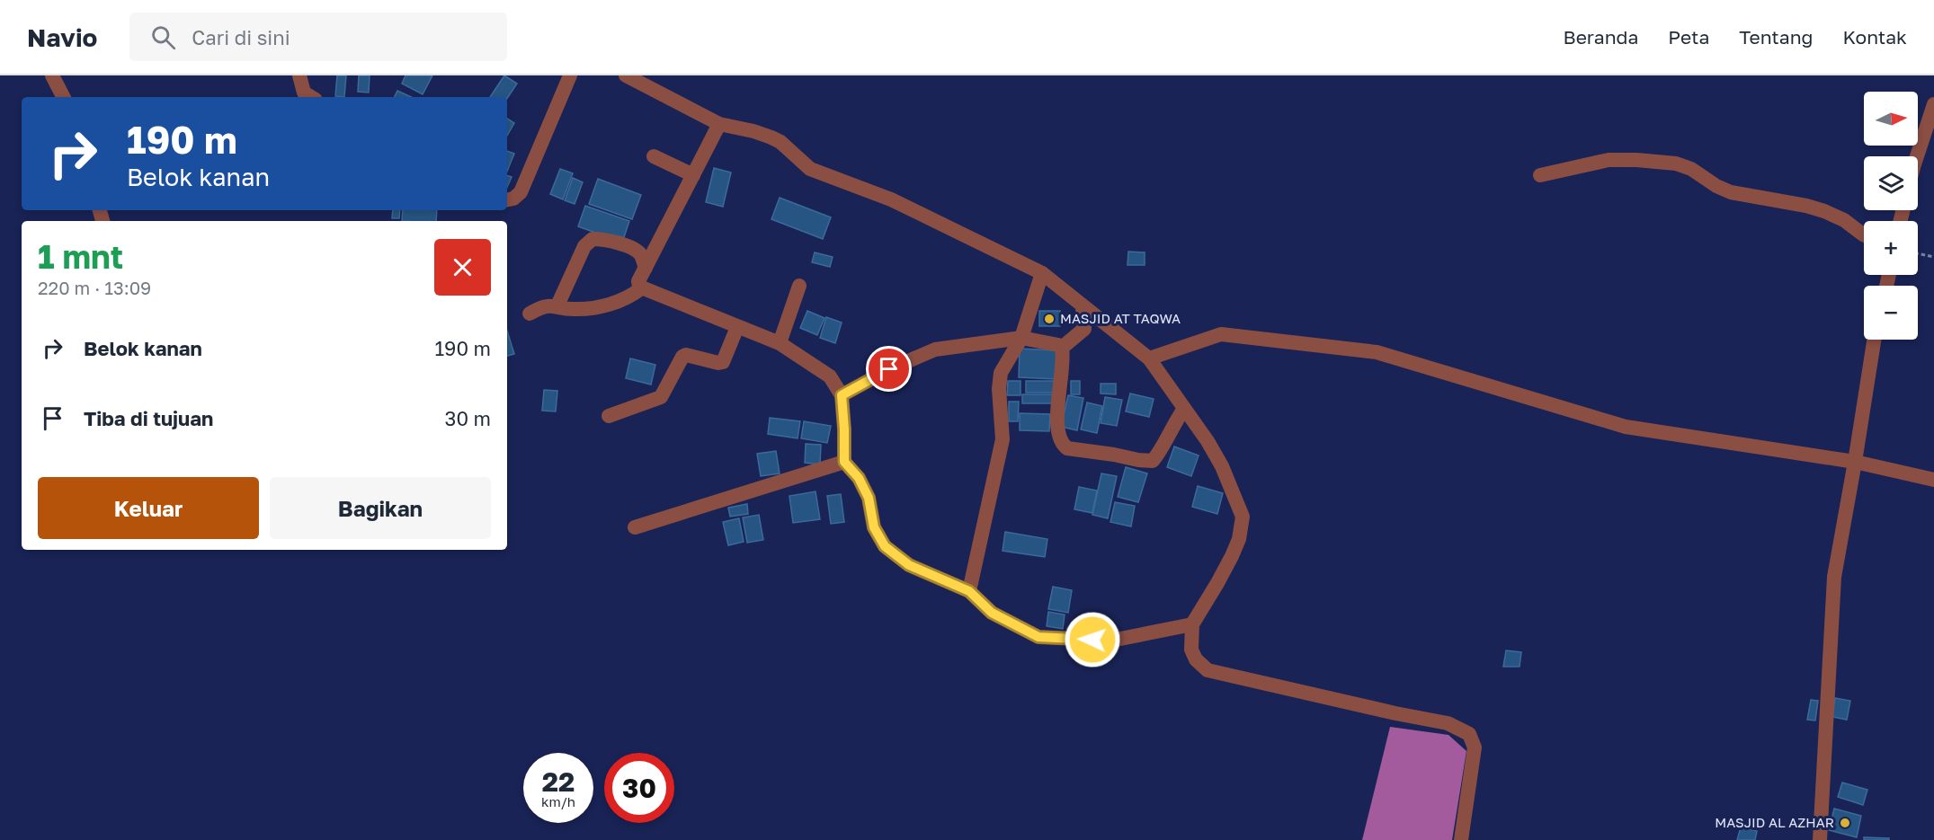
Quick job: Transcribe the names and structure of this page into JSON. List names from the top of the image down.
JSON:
{
  "places": ["MASJID AT TAQWA", "MASJID AL AZHAR"],
  "north": "right",
  "page": {
    "header": "Navio",
    "search": "Cari di sini",
    "nav": [
      "Beranda",
      "Peta",
      "Tentang",
      "Kontak"
    ],
    "map_buttons": ["+", "−"],
    "turn": ["190 m", "Belok kanan"],
    "heading": ["1 mnt", "220 m · 13:09"],
    "list": [
      {
        "name": "Belok kanan",
        "value": "190 m"
      },
      {
        "name": "Tiba di tujuan",
        "value": "30 m"
      }
    ],
    "buttons": ["Keluar", "Bagikan"],
    "speed": "22 km/h",
    "limit": "30"
  }
}
